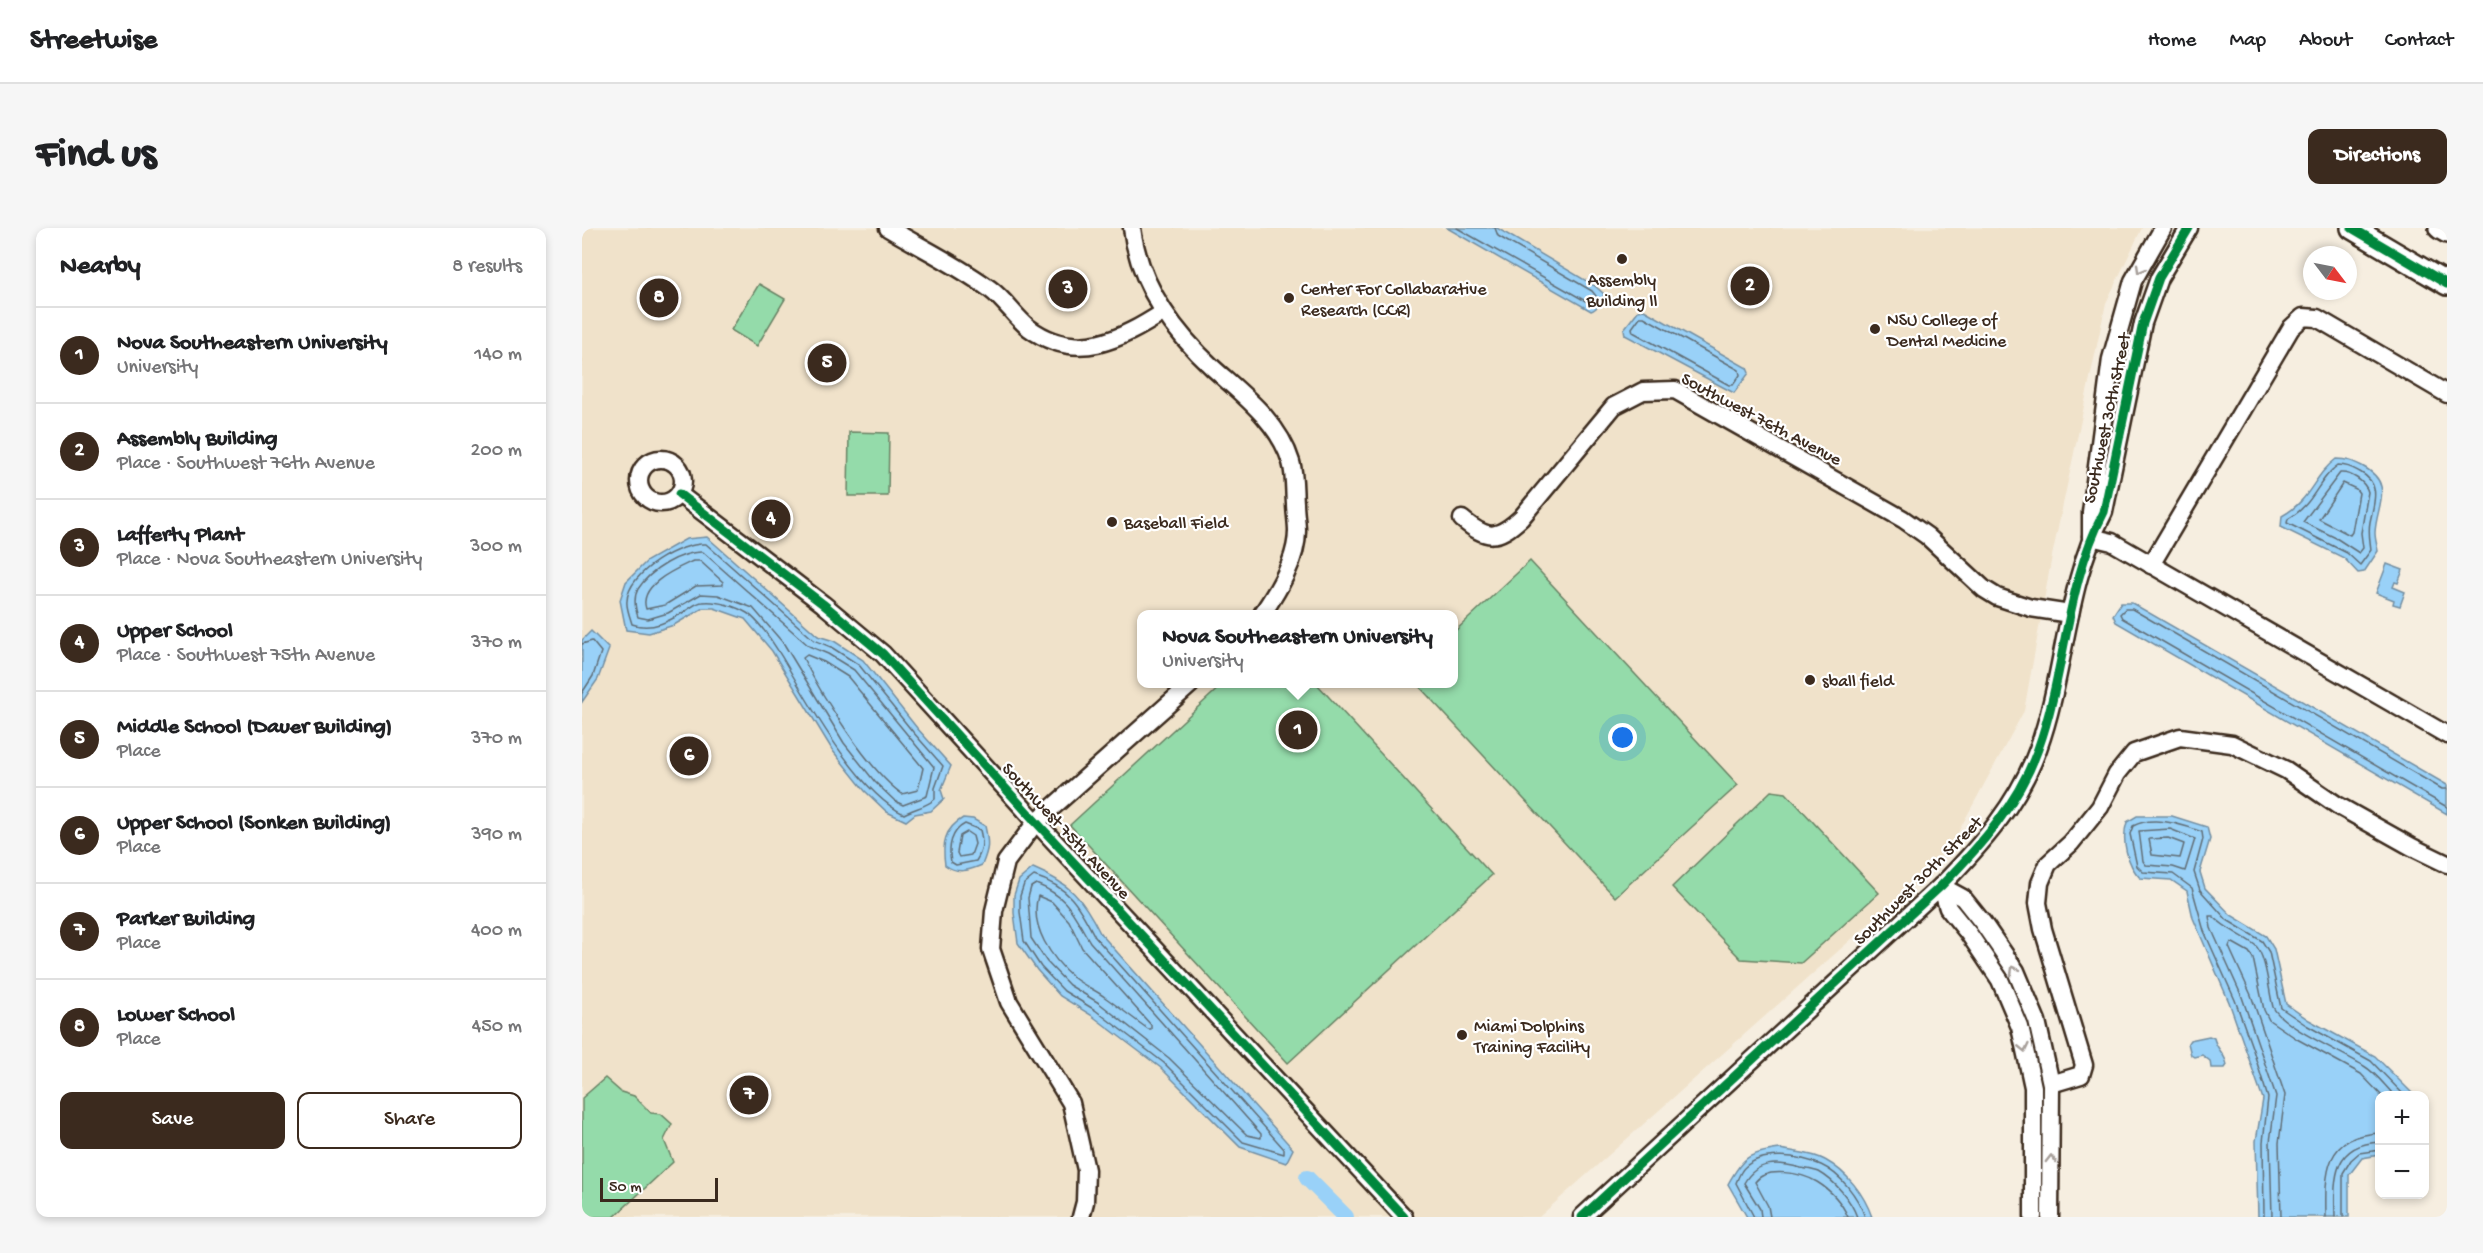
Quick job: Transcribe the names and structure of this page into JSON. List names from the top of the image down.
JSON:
{
  "streets": {
    "street": ["Southwest 76th Avenue", "Southwest 30th Street", "Southwest 75th Avenue"]
  },
  "crossings": [
    ["Southwest 76th Avenue", "Southwest 30th Street"]
  ],
  "places": [
    "Assembly Building ll",
    "Center For Collabarative Research (CCR)",
    "NSU College of Dental Medicine",
    "Baseball Field",
    "sball field",
    "Miami Dolphins Training Facility"
  ],
  "scale_bar": "50 m",
  "north": "bottom right",
  "page": {
    "header": "Streetwise",
    "nav": [
      "Home",
      "Map",
      "About",
      "Contact"
    ],
    "buttons": [
      "Directions",
      ["Save", "Share"]
    ],
    "title": "Find us",
    "heading": ["Nearby", "8 results"],
    "pins": [
      "2",
      "3",
      "8",
      "5",
      "4",
      "1",
      "6",
      "7"
    ],
    "list": [
      {
        "mark": "1",
        "name": "Nova Southeastern University",
        "note": "University",
        "value": "140 m"
      },
      {
        "mark": "2",
        "name": "Assembly Building",
        "note": "Place · Southwest 76th Avenue",
        "value": "200 m"
      },
      {
        "mark": "3",
        "name": "Lafferty Plant",
        "note": "Place · Nova Southeastern University",
        "value": "300 m"
      },
      {
        "mark": "4",
        "name": "Upper School",
        "note": "Place · Southwest 75th Avenue",
        "value": "370 m"
      },
      {
        "mark": "5",
        "name": "Middle School (Dauer Building)",
        "note": "Place",
        "value": "370 m"
      },
      {
        "mark": "6",
        "name": "Upper School (Sonken Building)",
        "note": "Place",
        "value": "390 m"
      },
      {
        "mark": "7",
        "name": "Parker Building",
        "note": "Place",
        "value": "400 m"
      },
      {
        "mark": "8",
        "name": "Lower School",
        "note": "Place",
        "value": "450 m"
      }
    ],
    "popup": ["Nova Southeastern University", "University"],
    "map_buttons": ["+", "−"],
    "scale": "50 m"
  }
}
